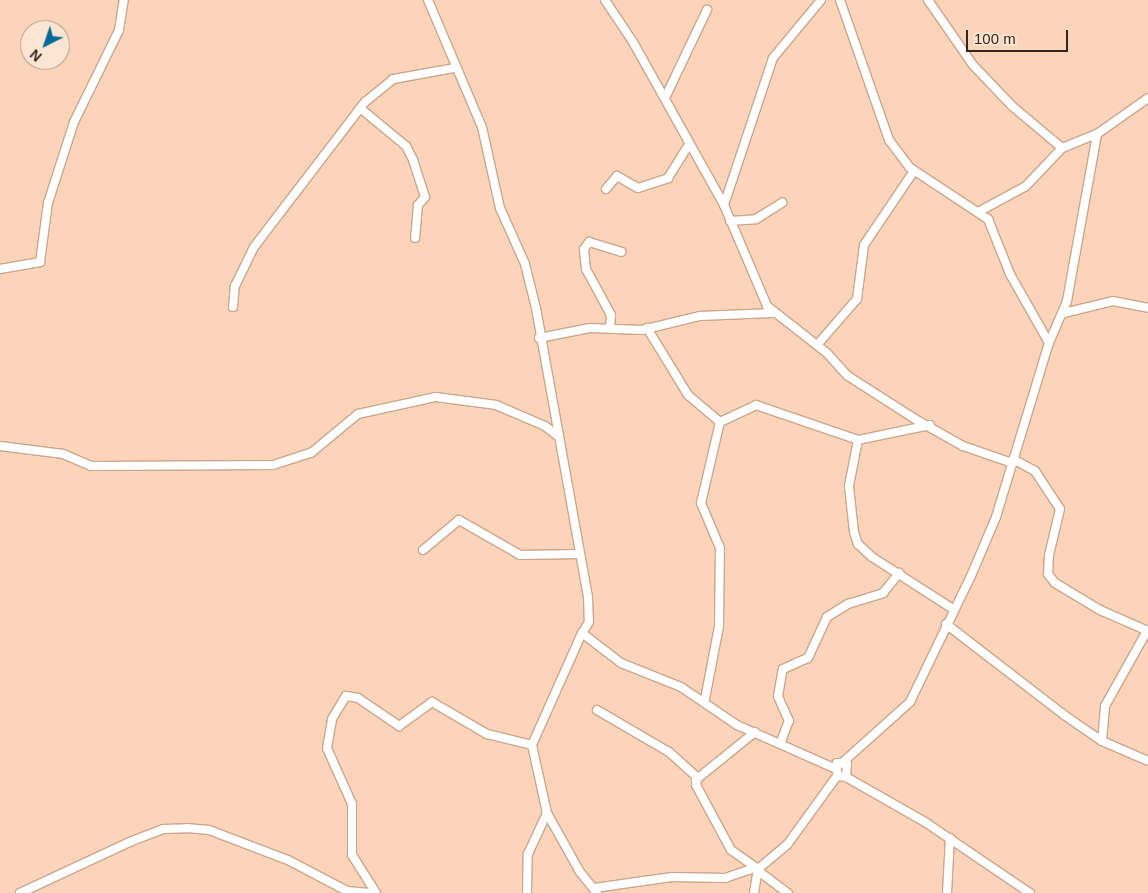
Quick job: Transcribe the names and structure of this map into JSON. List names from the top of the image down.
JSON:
{
  "scale_bar": "100 m",
  "north": "bottom left"
}
